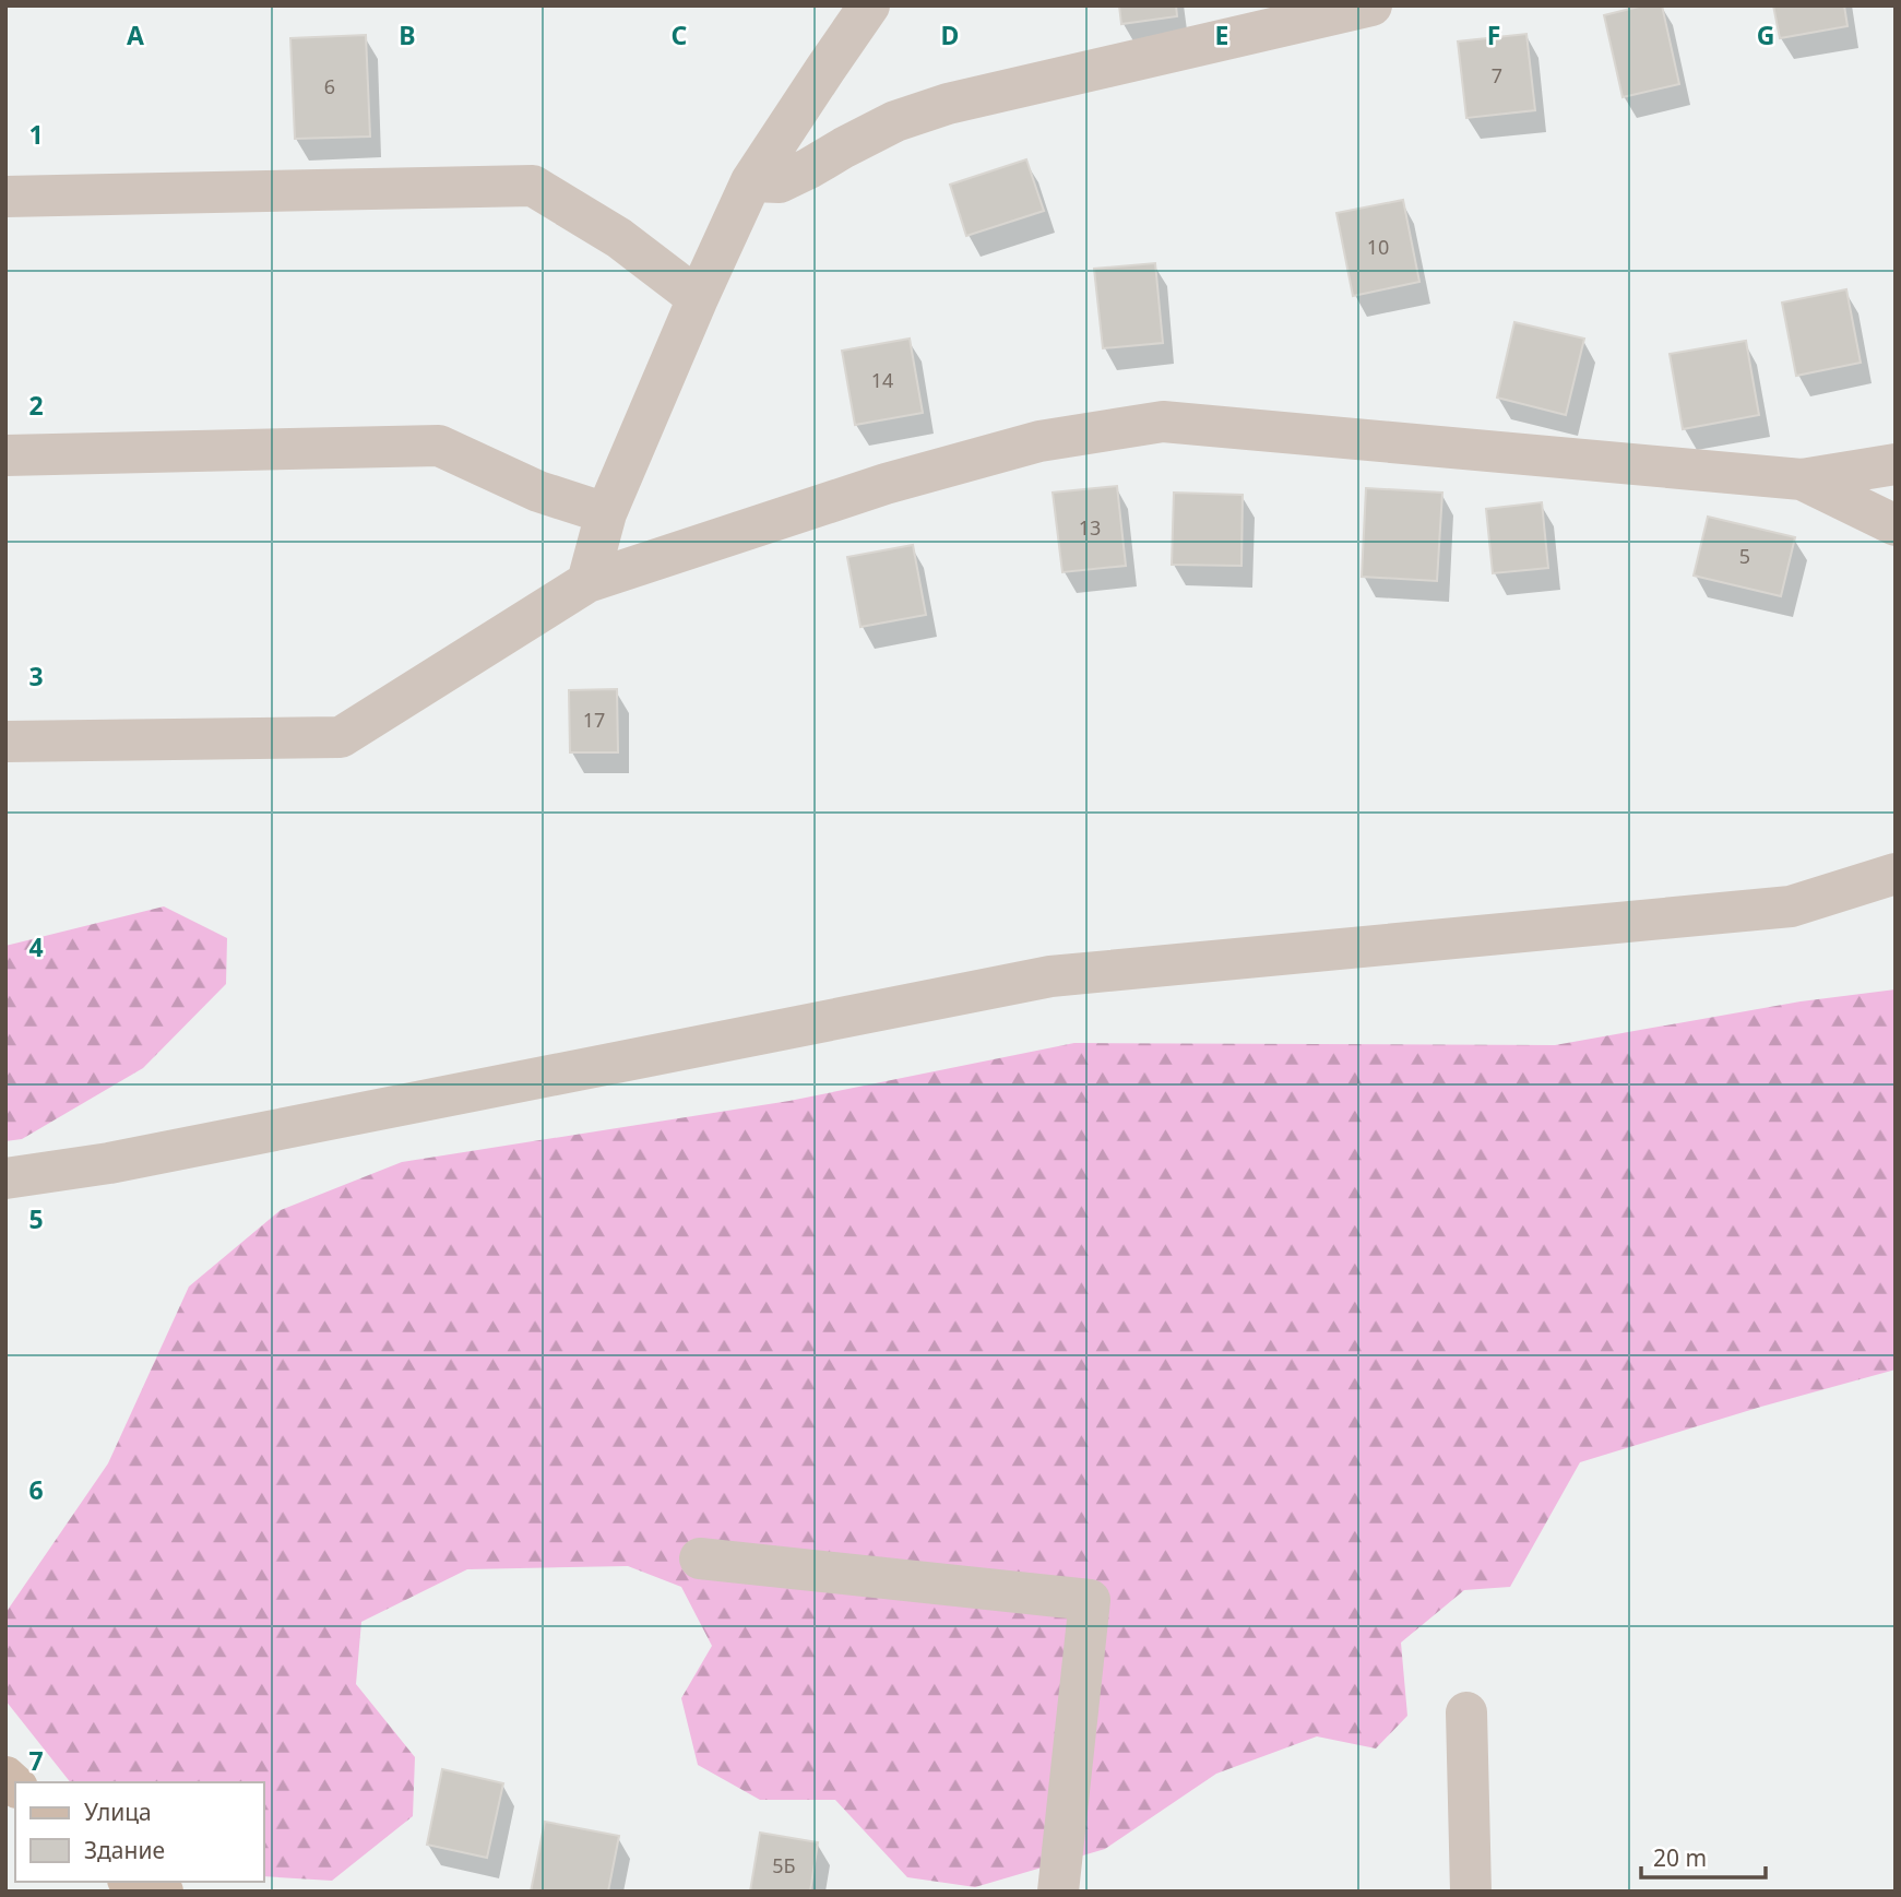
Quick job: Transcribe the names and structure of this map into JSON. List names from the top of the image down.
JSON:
{
  "house_numbers": [
    "7",
    "6",
    "10",
    "14",
    "13",
    "5",
    "17",
    "5Б"
  ],
  "legend": ["Улица", "Здание"],
  "scale_bar": "20 m",
  "grid": {
    "columns": [
      "A",
      "B",
      "C",
      "D",
      "E",
      "F",
      "G"
    ],
    "rows": [
      "1",
      "2",
      "3",
      "4",
      "5",
      "6",
      "7"
    ]
  }
}
